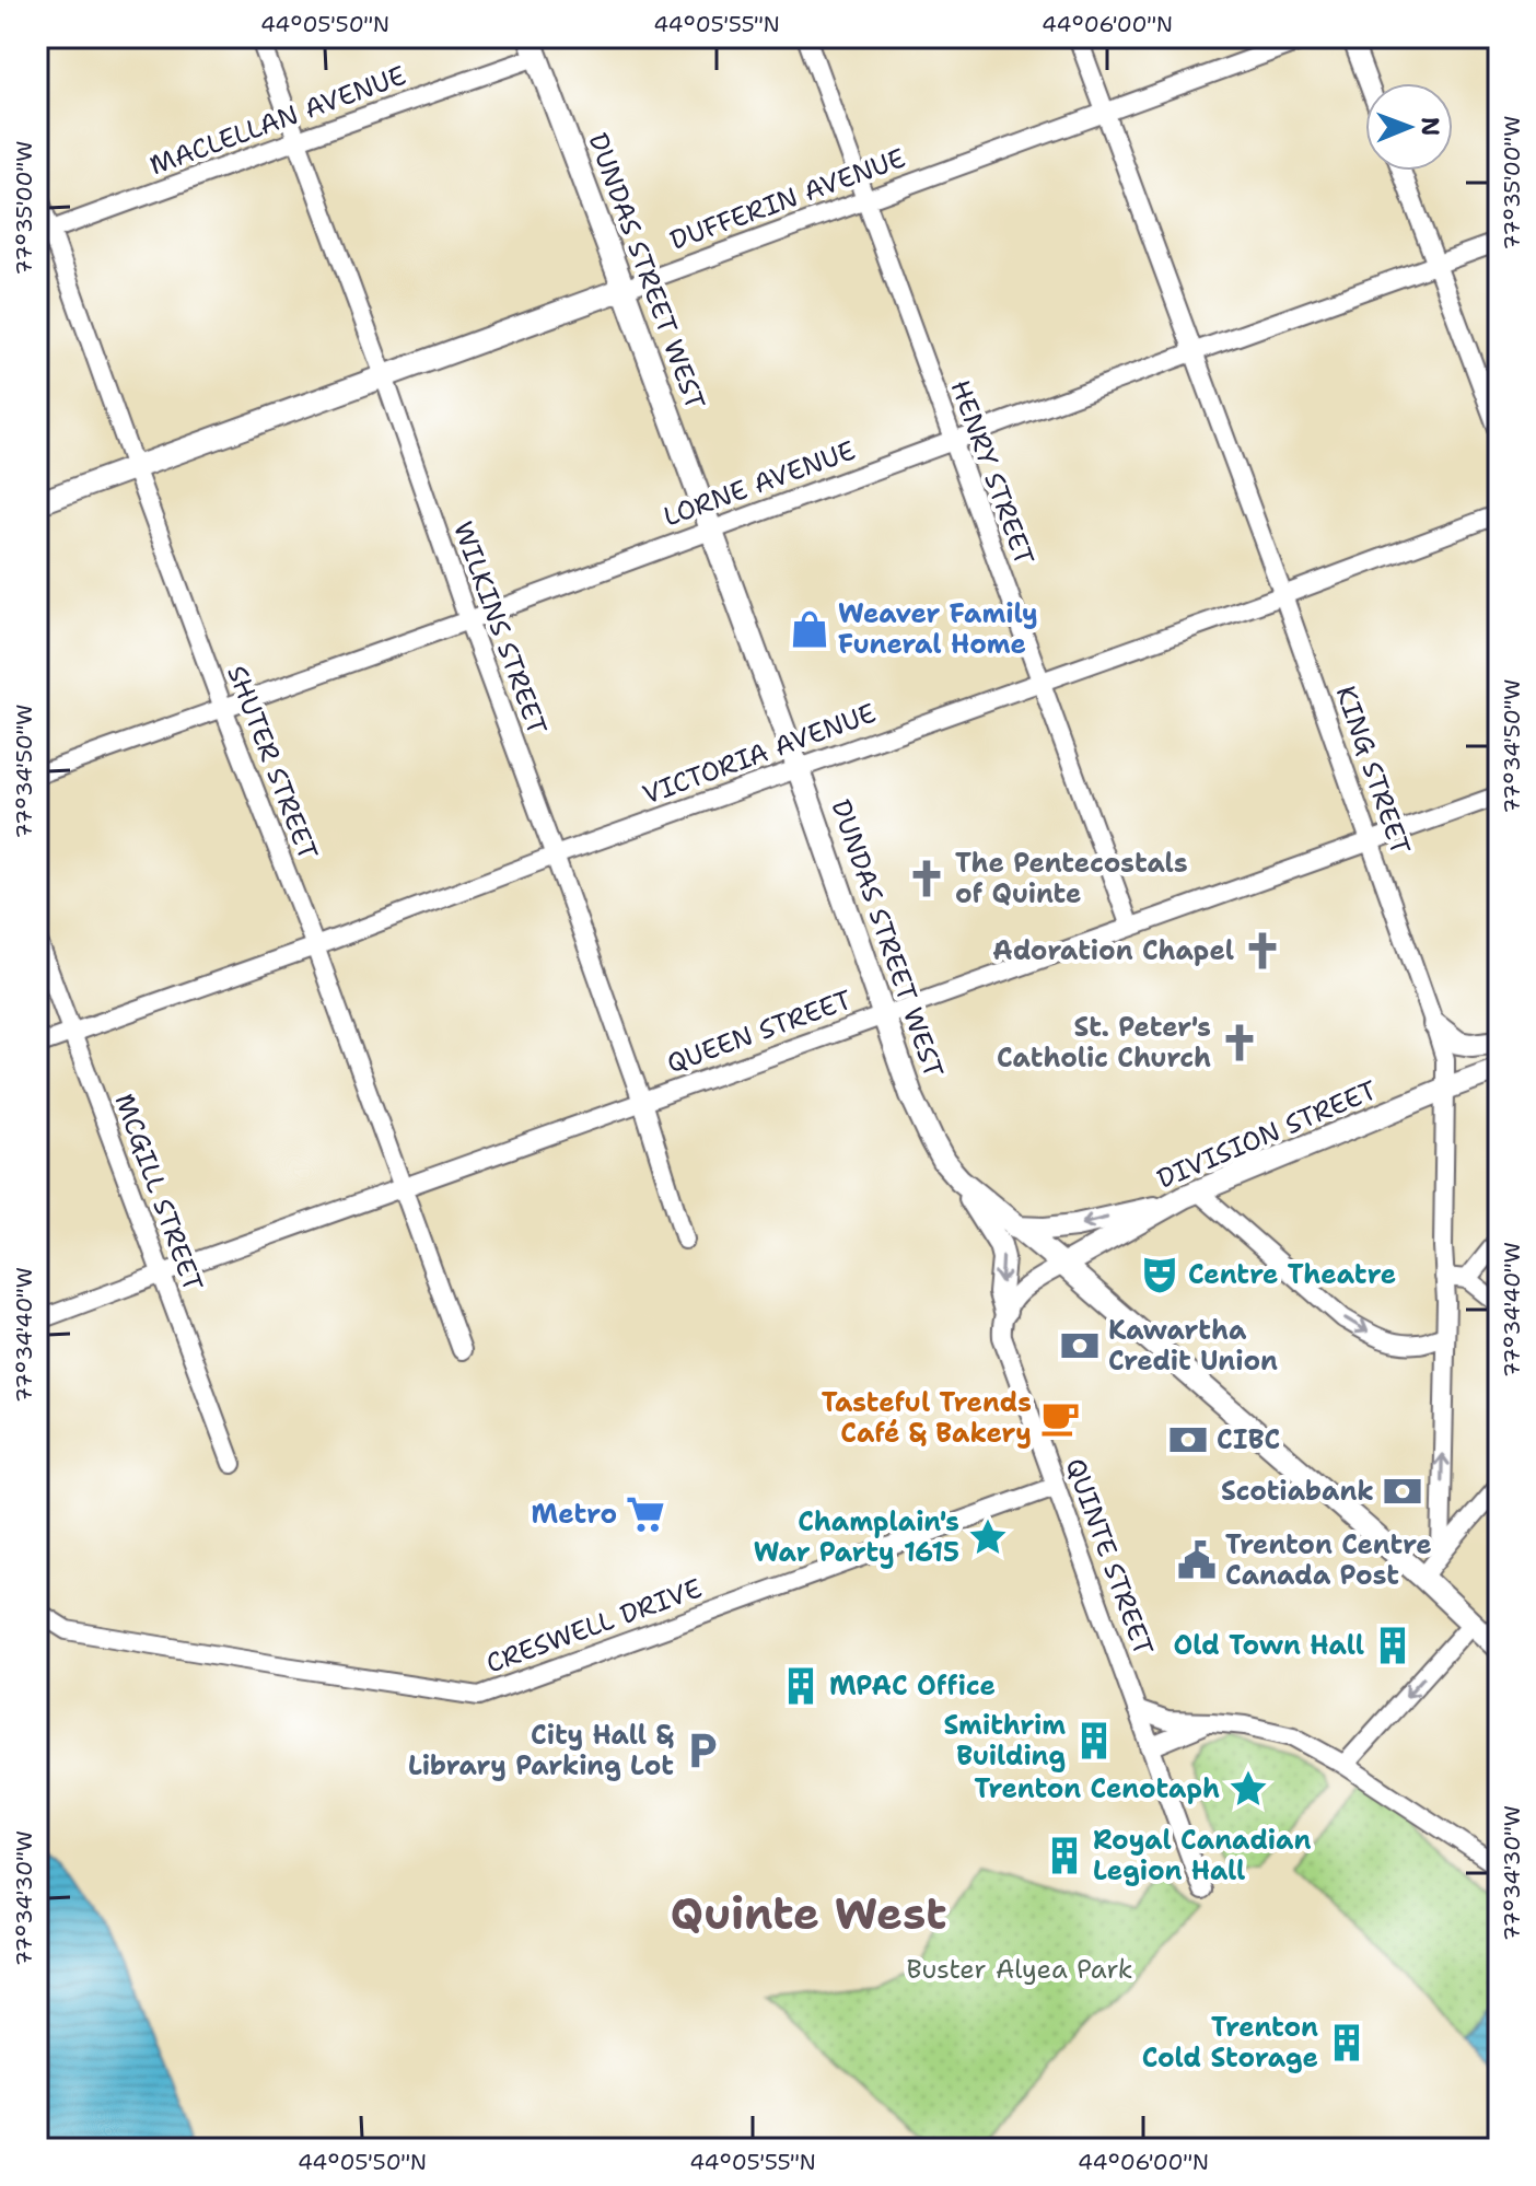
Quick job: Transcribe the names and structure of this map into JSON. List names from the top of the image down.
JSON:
{
  "streets": {
    "main road": ["DUFFERIN AVENUE", "DUNDAS STREET WEST", "DIVISION STREET"],
    "street": [
      "MACLELLAN AVENUE",
      "HENRY STREET",
      "LORNE AVENUE",
      "WILKINS STREET",
      "VICTORIA AVENUE",
      "SHUTER STREET",
      "KING STREET",
      "QUEEN STREET",
      "MCGILL STREET",
      "QUINTE STREET",
      "CRESWELL DRIVE"
    ]
  },
  "crossings": [
    ["MACLELLAN AVENUE", "DUNDAS STREET WEST"],
    ["MACLELLAN AVENUE", "WILKINS STREET"],
    ["MACLELLAN AVENUE", "SHUTER STREET"],
    ["DUFFERIN AVENUE", "DUNDAS STREET WEST"],
    ["DUFFERIN AVENUE", "HENRY STREET"],
    ["DUFFERIN AVENUE", "WILKINS STREET"],
    ["DUFFERIN AVENUE", "SHUTER STREET"],
    ["DUFFERIN AVENUE", "KING STREET"],
    ["DUNDAS STREET WEST", "LORNE AVENUE"],
    ["DUNDAS STREET WEST", "VICTORIA AVENUE"],
    ["DUNDAS STREET WEST", "QUEEN STREET"],
    ["DUNDAS STREET WEST", "DIVISION STREET"],
    ["HENRY STREET", "LORNE AVENUE"],
    ["HENRY STREET", "VICTORIA AVENUE"],
    ["HENRY STREET", "QUEEN STREET"],
    ["LORNE AVENUE", "WILKINS STREET"],
    ["LORNE AVENUE", "SHUTER STREET"],
    ["LORNE AVENUE", "KING STREET"],
    ["WILKINS STREET", "VICTORIA AVENUE"],
    ["WILKINS STREET", "QUEEN STREET"],
    ["VICTORIA AVENUE", "SHUTER STREET"],
    ["VICTORIA AVENUE", "KING STREET"],
    ["VICTORIA AVENUE", "MCGILL STREET"],
    ["SHUTER STREET", "QUEEN STREET"],
    ["KING STREET", "QUEEN STREET"],
    ["KING STREET", "DIVISION STREET"],
    ["QUEEN STREET", "MCGILL STREET"],
    ["QUINTE STREET", "CRESWELL DRIVE"]
  ],
  "districts": ["Quinte West"],
  "parks": ["Buster Alyea Park"],
  "places": {
    "shop": ["Weaver Family Funeral Home"],
    "church": ["The Pentecostals of Quinte", "Adoration Chapel", "St. Peter's Catholic Church"],
    "theatre": ["Centre Theatre"],
    "bank": ["Kawartha Credit Union", "CIBC", "Scotiabank"],
    "cafe": ["Tasteful Trends Café & Bakery"],
    "supermarket": ["Metro"],
    "place": ["Champlain's War Party 1615", "Trenton Cenotaph"],
    "public building": ["Trenton Centre Canada Post"],
    "building": [
      "Old Town Hall",
      "MPAC Office",
      "Smithrim Building",
      "Royal Canadian Legion Hall",
      "Trenton Cold Storage"
    ],
    "parking": ["City Hall & Library Parking Lot"]
  },
  "north": "right",
  "coordinates": [
    "44°05'50\"N",
    "44°05'55\"N",
    "44°06'00\"N",
    "77°35'00\"W",
    "77°34'50\"W",
    "77°34'40\"W",
    "77°34'30\"W"
  ]
}
